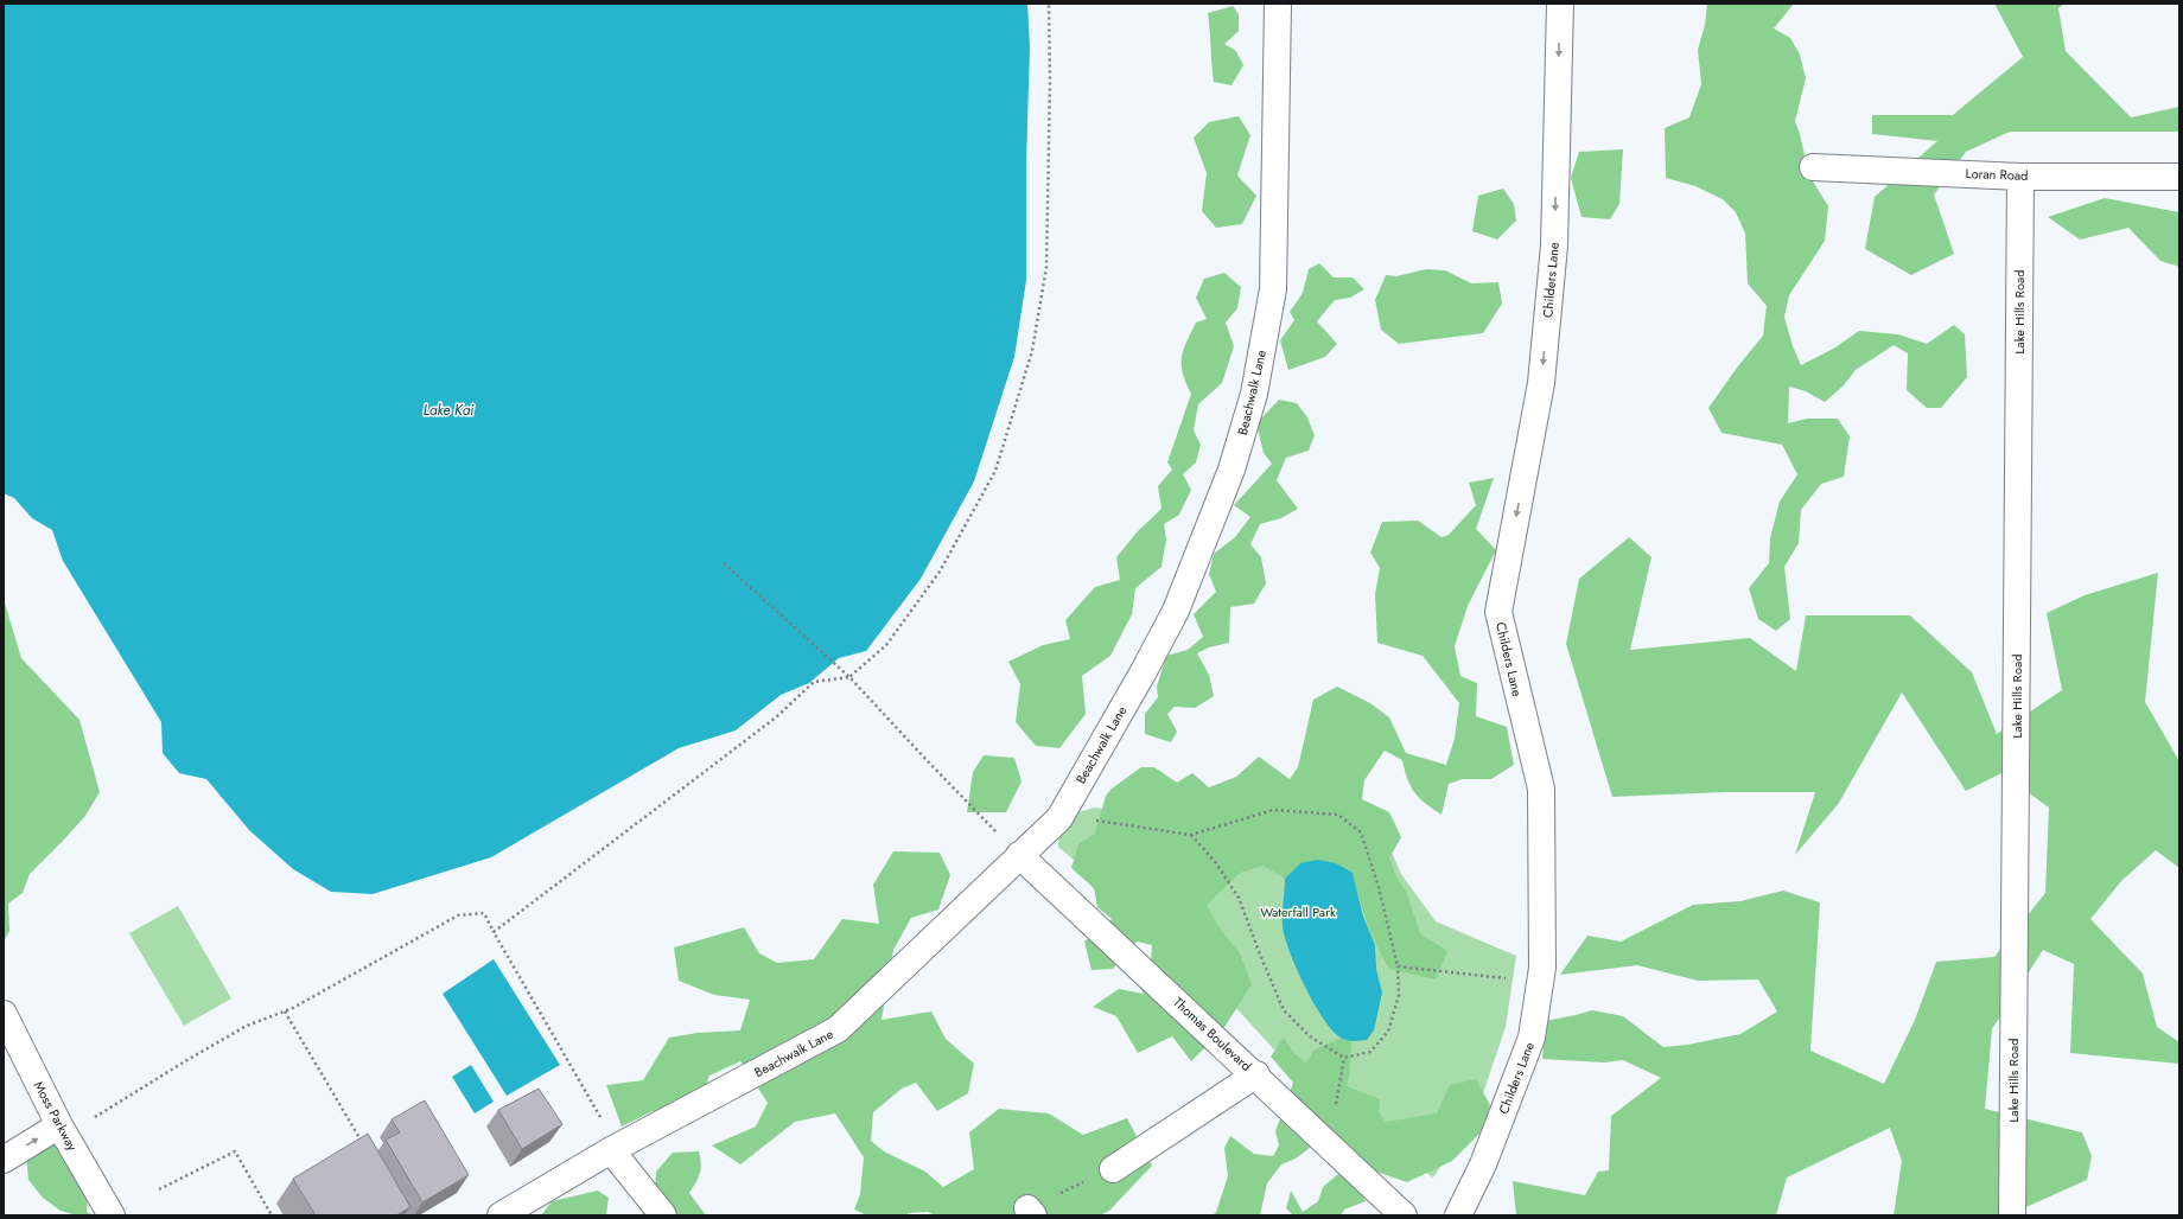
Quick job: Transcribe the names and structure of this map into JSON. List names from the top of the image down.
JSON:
{
  "streets": {
    "street": [
      "Loran Road",
      "Childers Lane",
      "Lake Hills Road",
      "Beachwalk Lane",
      "Thomas Boulevard",
      "Moss Parkway"
    ]
  },
  "crossings": [
    ["Loran Road", "Lake Hills Road"],
    ["Beachwalk Lane", "Thomas Boulevard"]
  ],
  "one_way": ["Childers Lane"],
  "water": ["Lake Kai"],
  "parks": ["Waterfall Park"]
}
